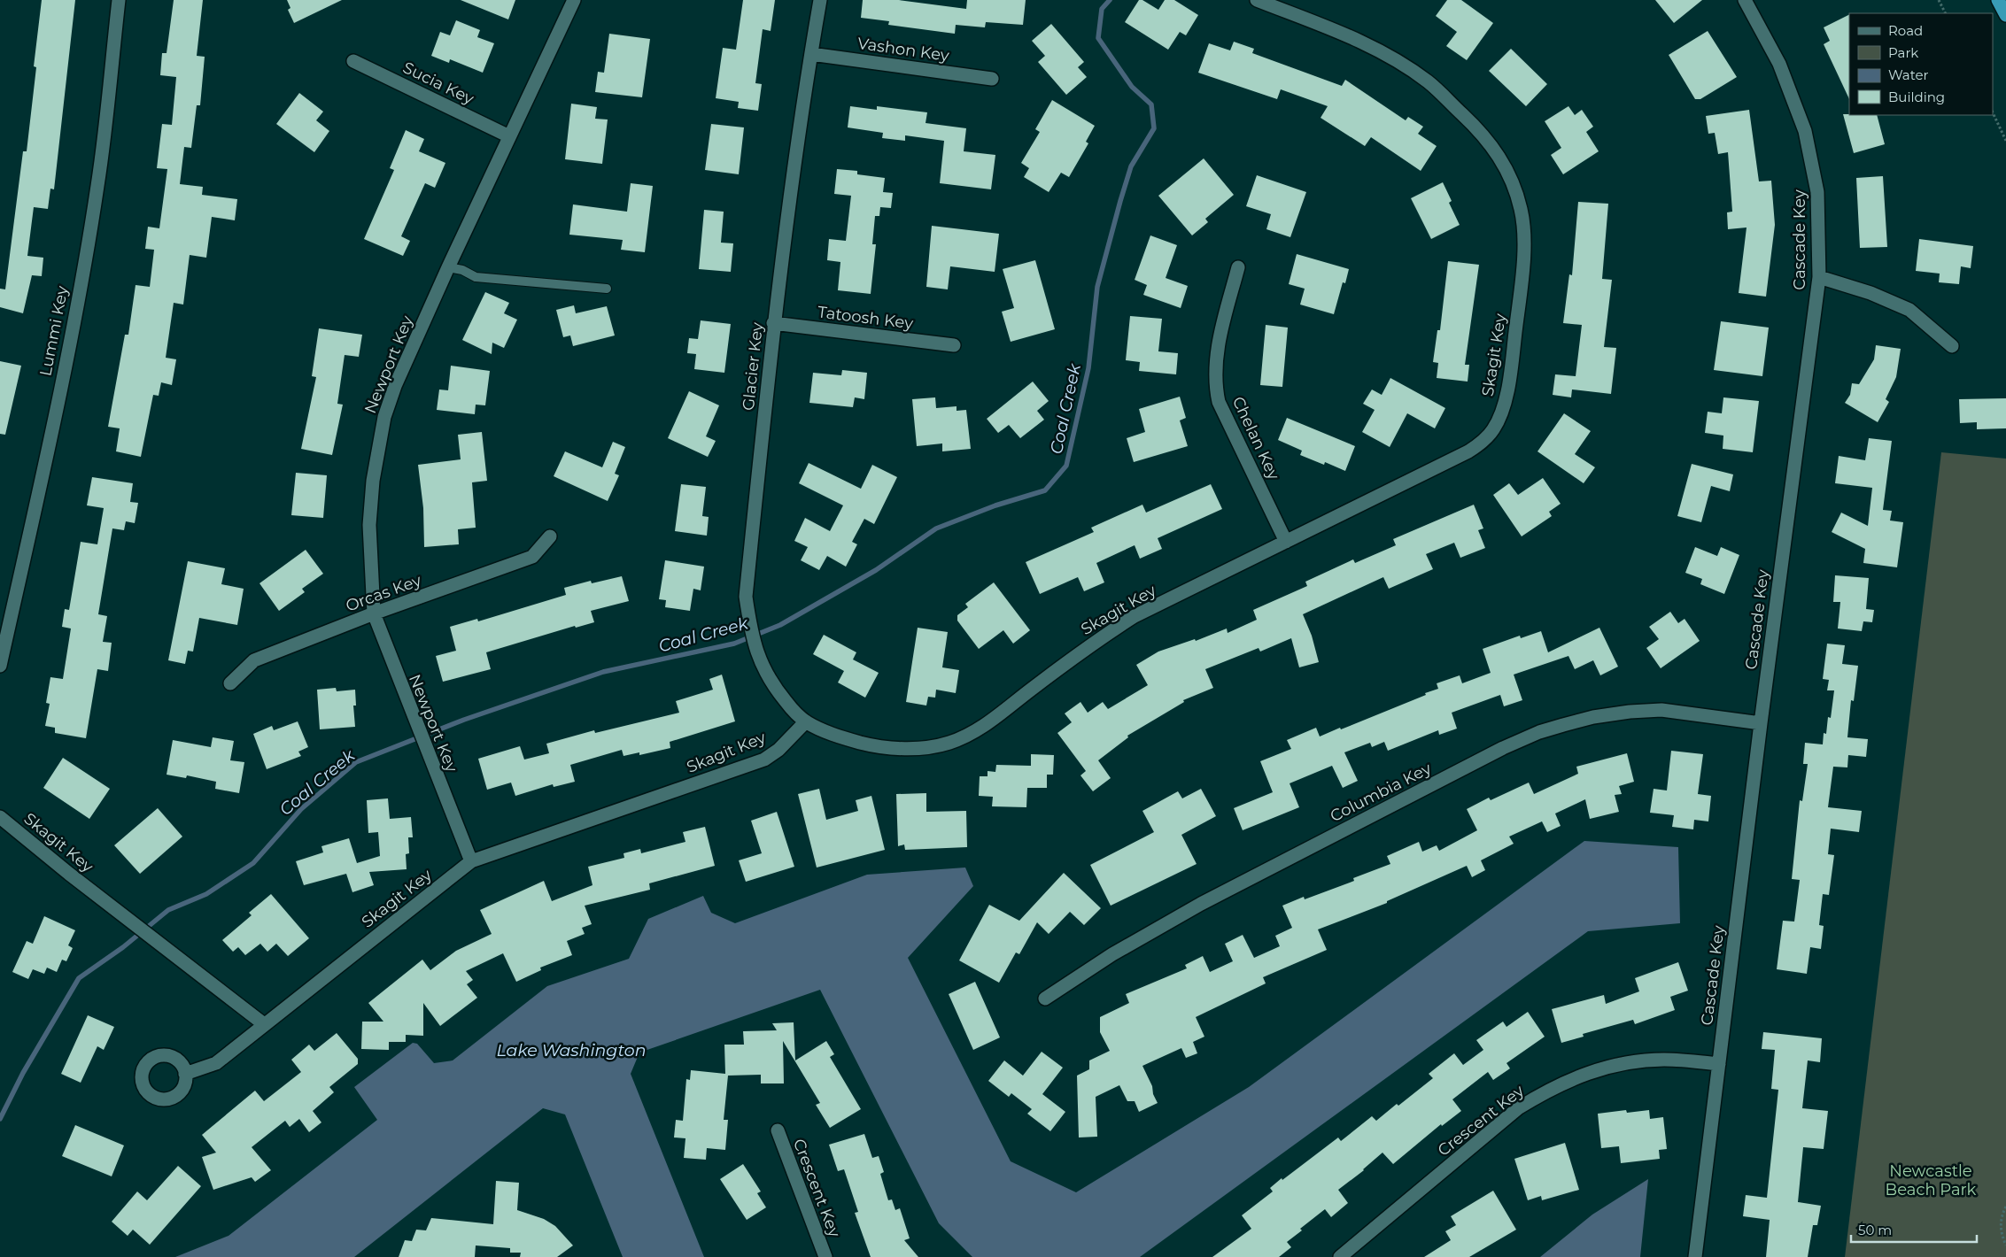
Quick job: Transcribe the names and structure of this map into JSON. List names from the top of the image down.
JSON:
{
  "streets": {
    "street": [
      "Vashon Key",
      "Sucia Key",
      "Cascade Key",
      "Tatoosh Key",
      "Lummi Key",
      "Skagit Key",
      "Newport Key",
      "Glacier Key",
      "Chelan Key",
      "Orcas Key",
      "Columbia Key",
      "Crescent Key"
    ]
  },
  "crossings": [
    ["Vashon Key", "Glacier Key"],
    ["Sucia Key", "Newport Key"],
    ["Cascade Key", "Columbia Key"],
    ["Cascade Key", "Crescent Key"],
    ["Tatoosh Key", "Glacier Key"],
    ["Skagit Key", "Newport Key"],
    ["Skagit Key", "Glacier Key"],
    ["Skagit Key", "Chelan Key"],
    ["Newport Key", "Orcas Key"]
  ],
  "water": ["Coal Creek", "Lake Washington"],
  "parks": ["Newcastle Beach Park"],
  "legend": [
    "Road",
    "Park",
    "Water",
    "Building"
  ],
  "scale_bar": "50 m"
}
